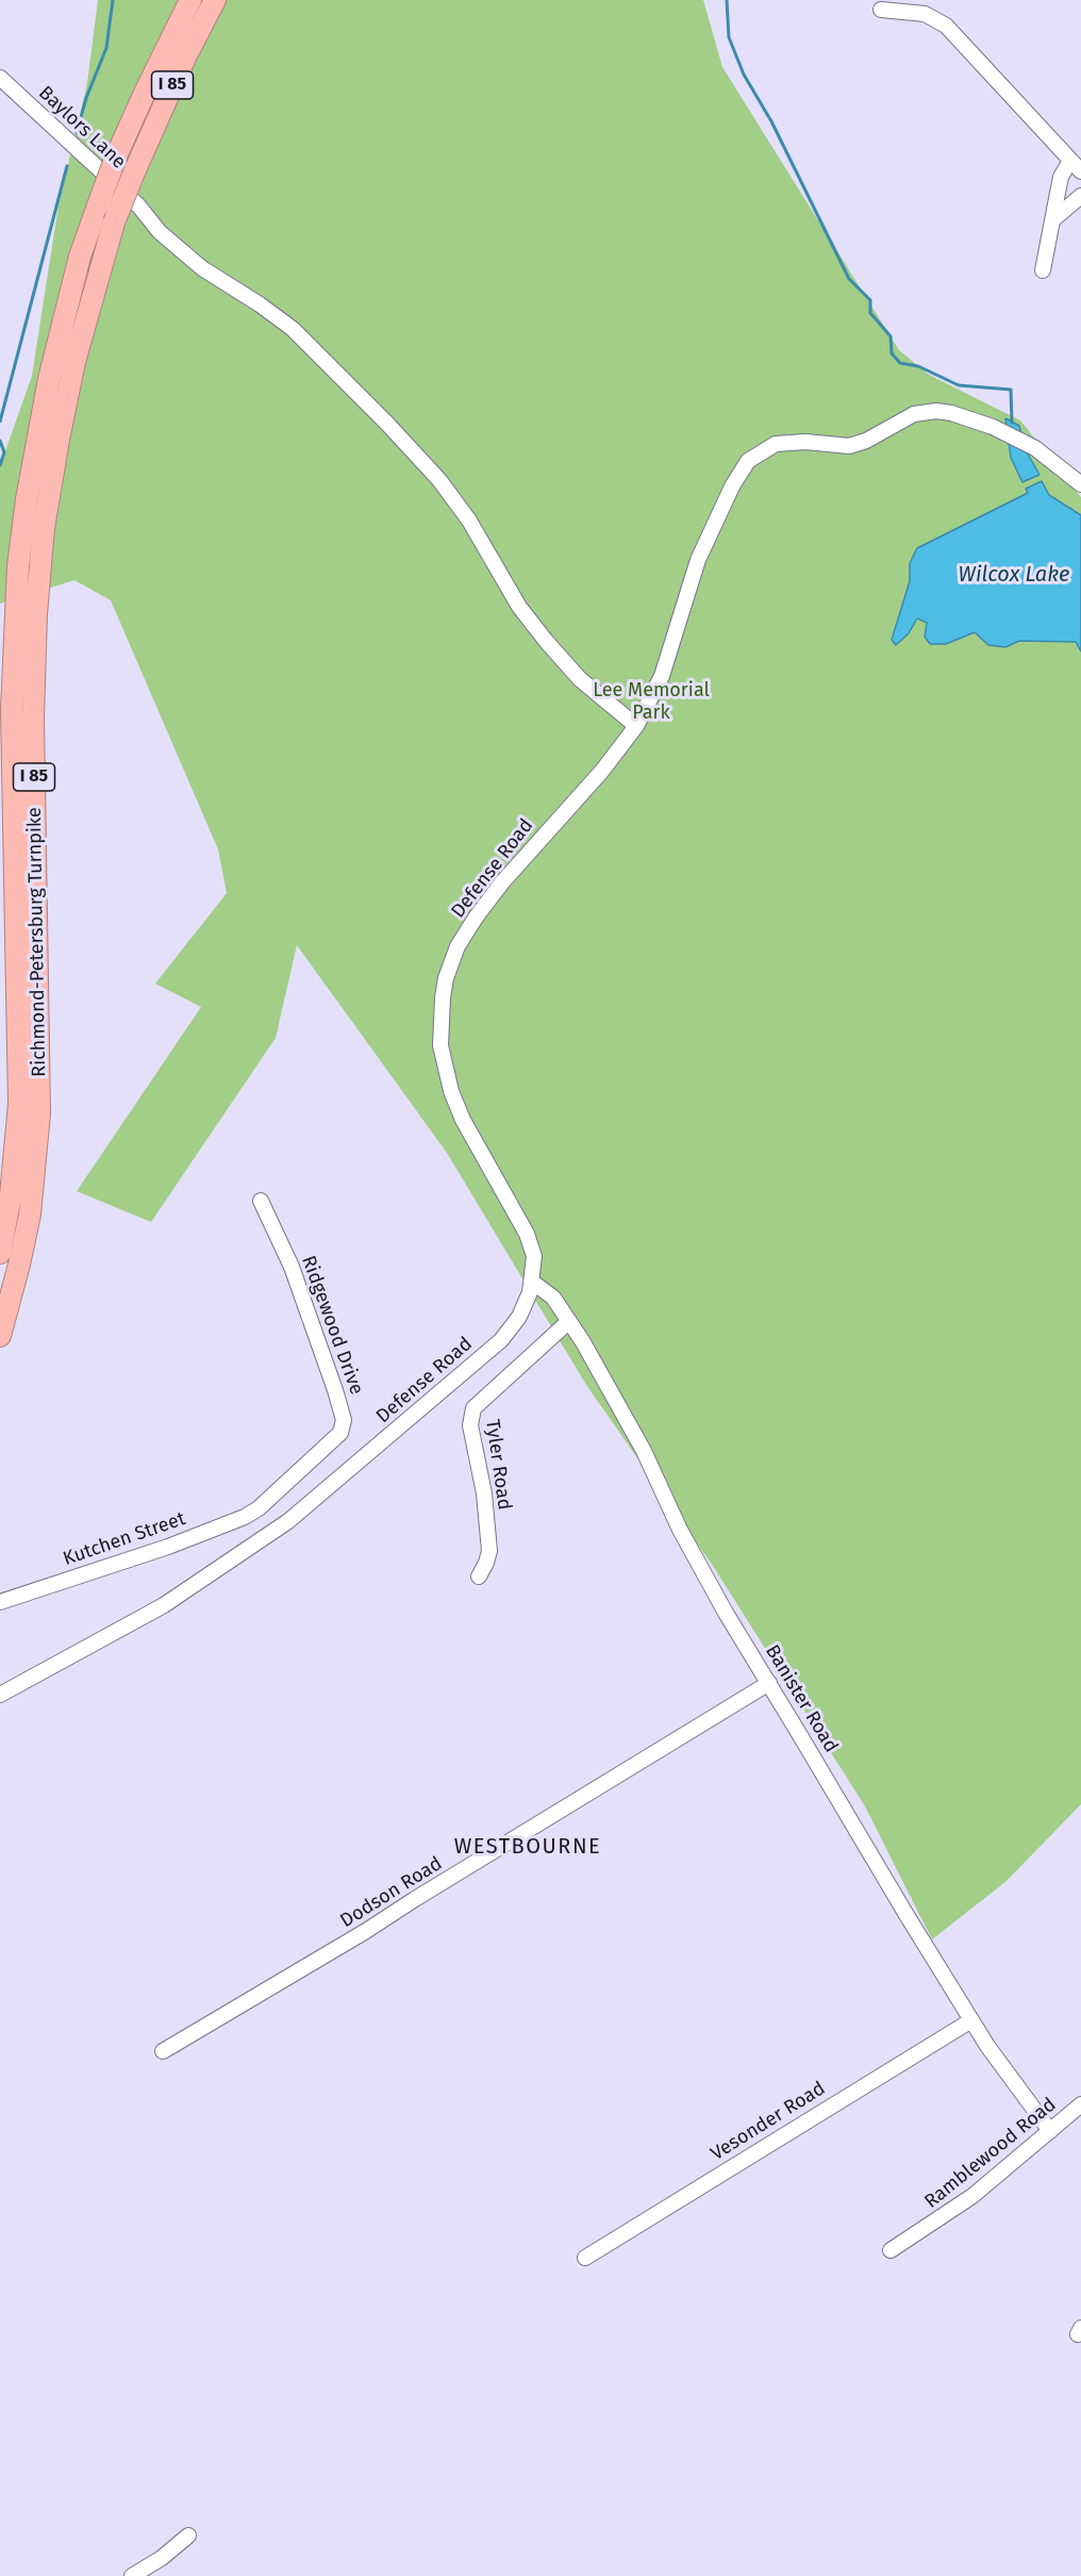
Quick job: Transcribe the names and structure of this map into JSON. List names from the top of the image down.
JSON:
{
  "streets": {
    "highway": ["I 85", "Richmond-Petersburg Turnpike"],
    "street": [
      "Baylors Lane",
      "Defense Road",
      "Ridgewood Drive",
      "Tyler Road",
      "Kutchen Street",
      "Banister Road",
      "Dodson Road",
      "Vesonder Road",
      "Ramblewood Road"
    ]
  },
  "crossings": [
    ["Baylors Lane", "Defense Road"],
    ["Defense Road", "Banister Road"],
    ["Ridgewood Drive", "Kutchen Street"],
    ["Tyler Road", "Banister Road"],
    ["Banister Road", "Dodson Road"],
    ["Banister Road", "Vesonder Road"],
    ["Banister Road", "Ramblewood Road"]
  ],
  "districts": ["WESTBOURNE"],
  "water": ["Wilcox Lake"],
  "parks": ["Lee Memorial Park"]
}
